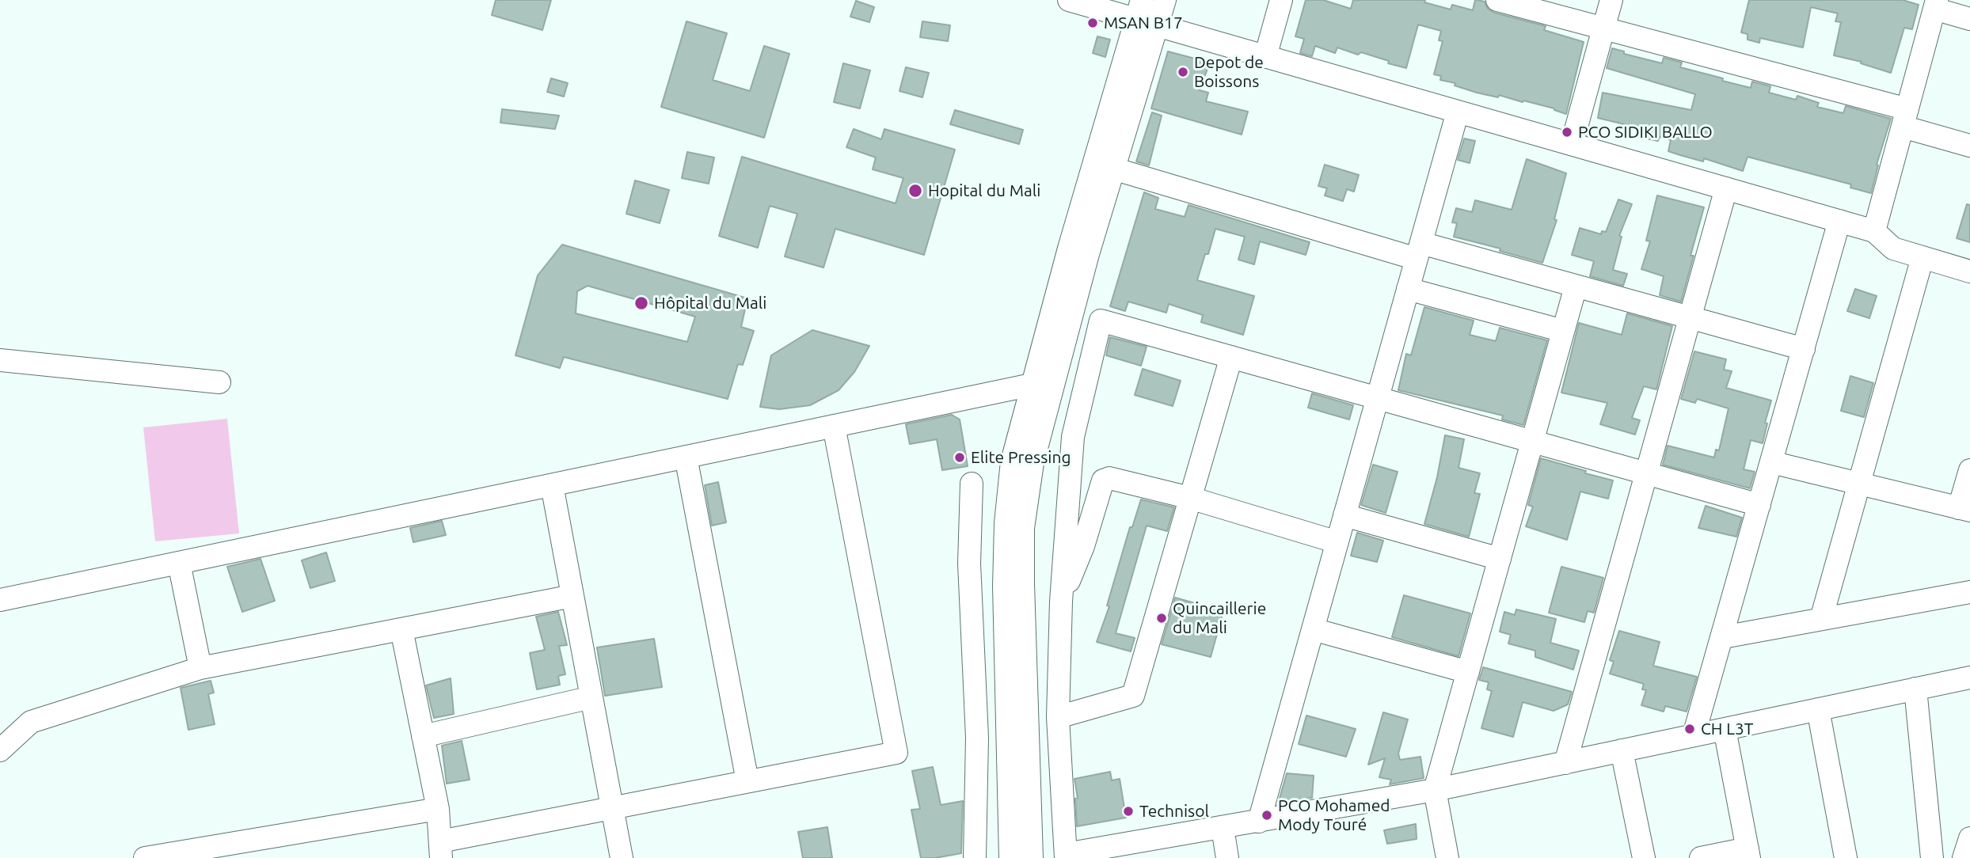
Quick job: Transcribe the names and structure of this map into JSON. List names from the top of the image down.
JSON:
{
  "places": [
    "MSAN B17",
    "Depot de Boissons",
    "PCO SIDIKI BALLO",
    "Hopital du Mali",
    "Hôpital du Mali",
    "Elite Pressing",
    "Quincaillerie du Mali",
    "CH L3T",
    "Technisol",
    "PCO Mohamed Mody Touré"
  ]
}
